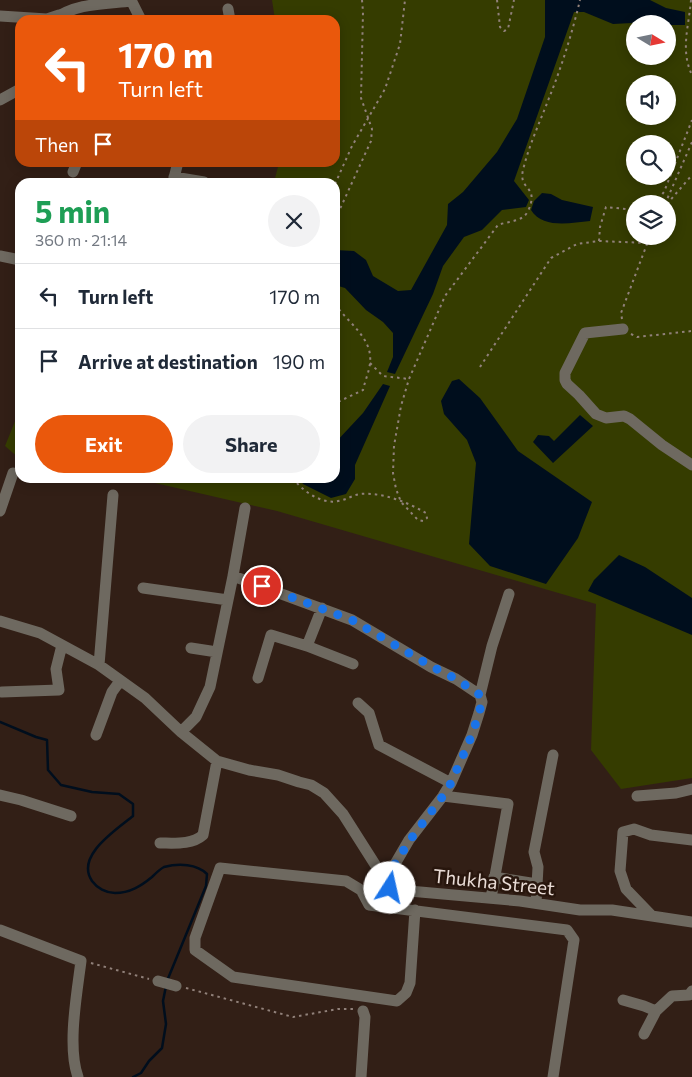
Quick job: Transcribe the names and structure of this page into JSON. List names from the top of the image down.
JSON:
{
  "streets": {
    "street": ["Thukha Street"]
  },
  "north": "right",
  "page": {
    "turn": ["170 m", "Turn left"],
    "then": "Then",
    "heading": ["5 min", "360 m · 21:14"],
    "list": [
      {
        "name": "Turn left",
        "value": "170 m"
      },
      {
        "name": "Arrive at destination",
        "value": "190 m"
      }
    ],
    "buttons": ["Exit", "Share"]
  }
}
